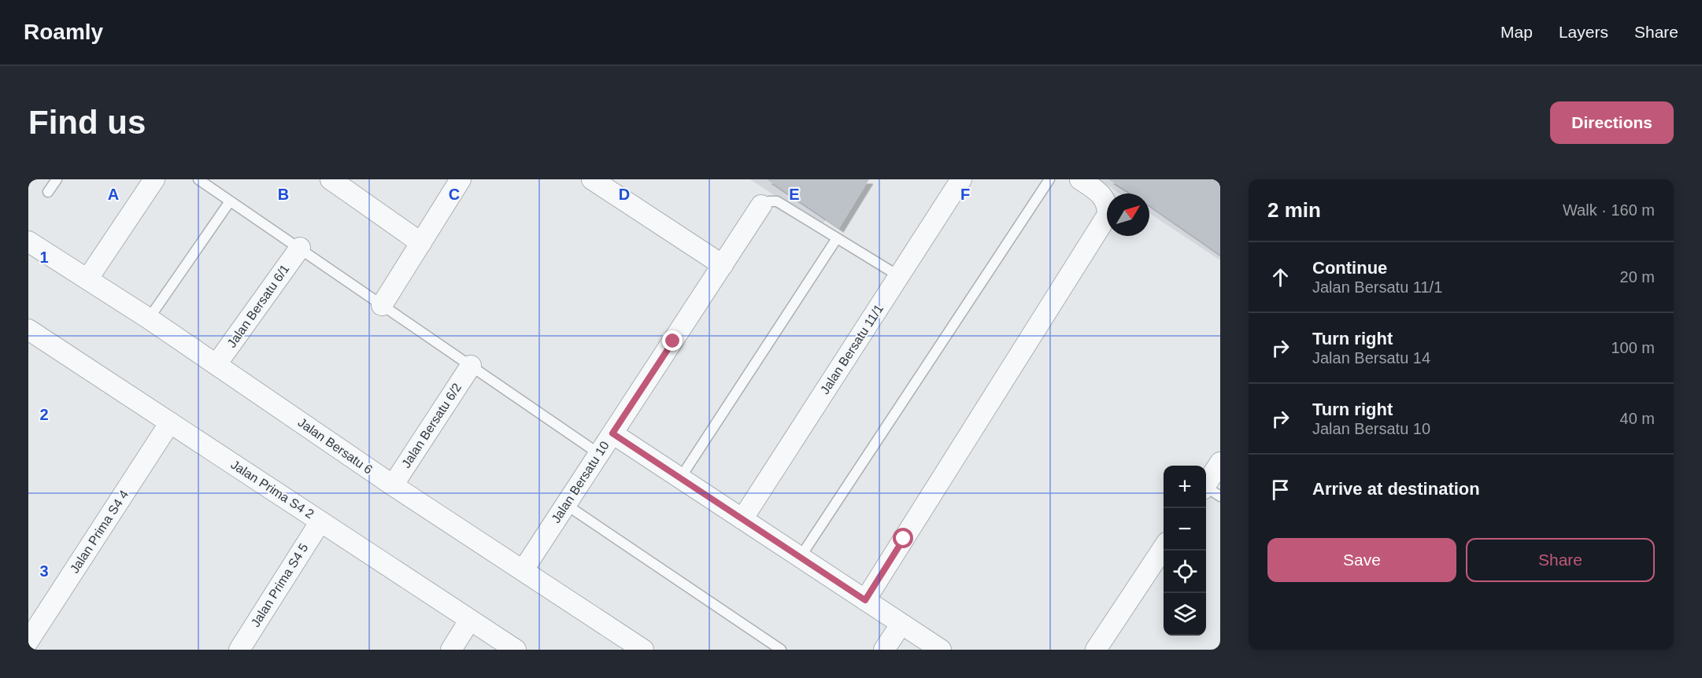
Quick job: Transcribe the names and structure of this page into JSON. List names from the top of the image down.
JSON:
{
  "streets": {
    "street": [
      "Jalan Bersatu 6/1",
      "Jalan Bersatu 11/1",
      "Jalan Bersatu 6/2",
      "Jalan Bersatu 6",
      "Jalan Bersatu 10",
      "Jalan Prima S4 2",
      "Jalan Prima S4 4",
      "Jalan Prima S4 5"
    ]
  },
  "crossings": [
    ["Jalan Bersatu 6/1", "Jalan Bersatu 6"],
    ["Jalan Bersatu 6/2", "Jalan Bersatu 6"],
    ["Jalan Bersatu 6", "Jalan Bersatu 10"],
    ["Jalan Prima S4 2", "Jalan Prima S4 4"],
    ["Jalan Prima S4 2", "Jalan Prima S4 5"]
  ],
  "north": "top right",
  "page": {
    "header": "Roamly",
    "nav": ["Map", "Layers", "Share"],
    "buttons": [
      "Directions",
      ["Save", "Share"]
    ],
    "title": "Find us",
    "heading": ["2 min", "Walk · 160 m"],
    "list": [
      ["Continue", "Jalan Bersatu 11/1", "20 m"],
      ["Turn right", "Jalan Bersatu 14", "100 m"],
      ["Turn right", "Jalan Bersatu 10", "40 m"],
      "Arrive at destination"
    ],
    "map_buttons": ["+", "−"]
  },
  "grid": {
    "columns": [
      "A",
      "B",
      "C",
      "D",
      "E",
      "F"
    ],
    "rows": ["1", "2", "3"]
  }
}
